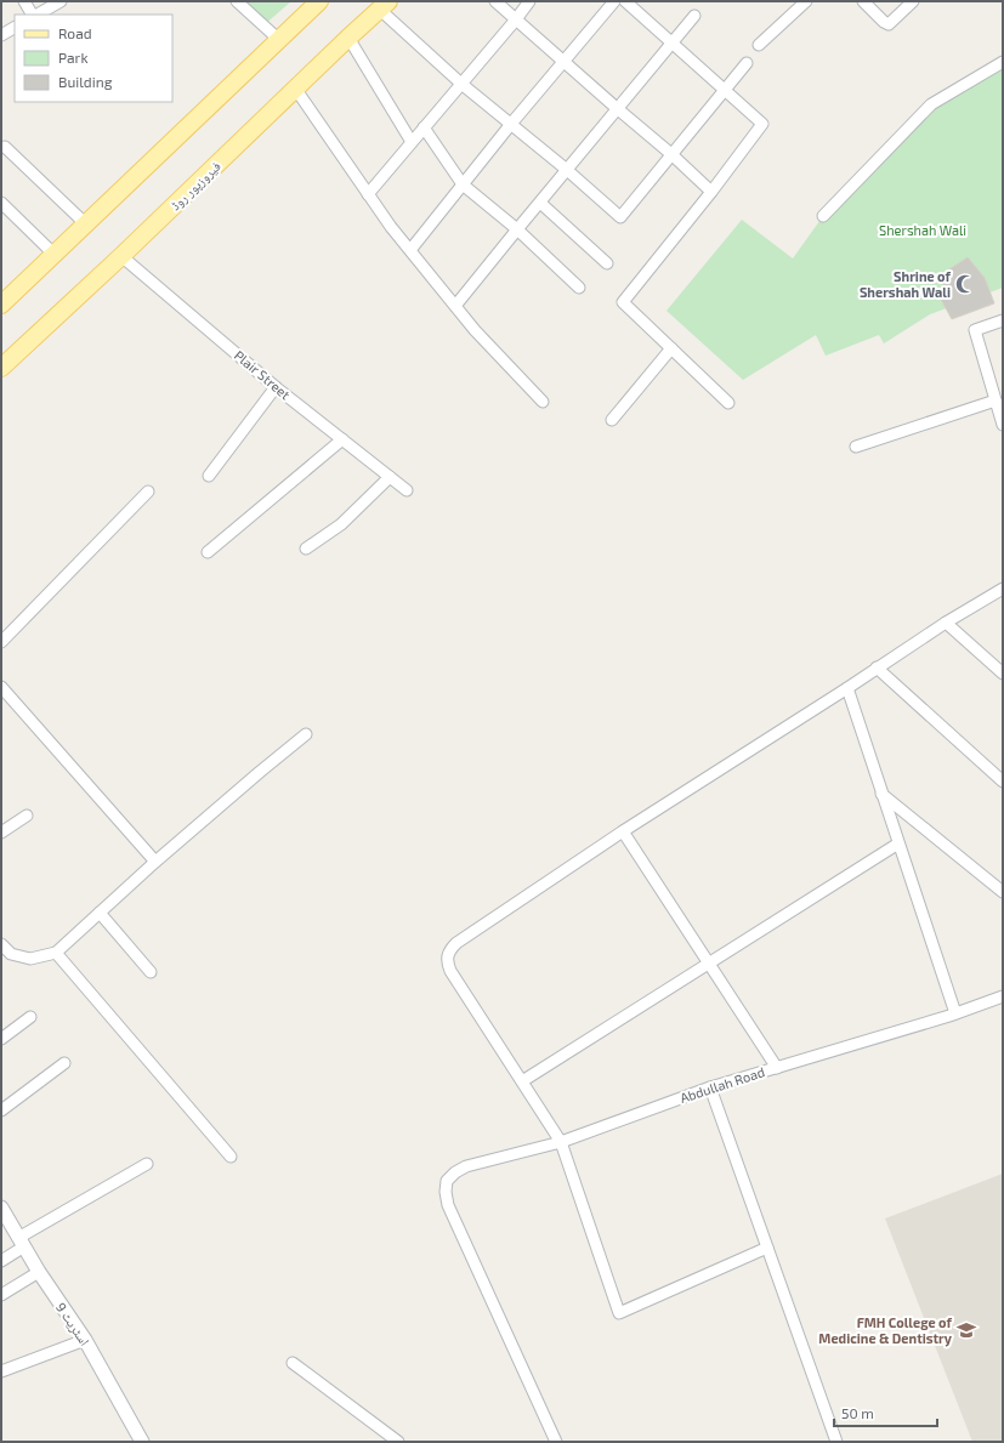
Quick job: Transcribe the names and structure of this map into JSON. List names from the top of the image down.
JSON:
{
  "streets": {
    "main road": ["فیروزپور روڈ"],
    "street": ["Plair Street", "Abdullah Road", "اسٹریٹ 9"]
  },
  "crossings": [
    ["فیروزپور روڈ", "Plair Street"]
  ],
  "parks": ["Shershah Wali"],
  "places": {
    "mosque": ["Shrine of Shershah Wali"],
    "school or university": ["FMH College of Medicine & Dentistry"]
  },
  "legend": ["Road", "Park", "Building"],
  "scale_bar": "50 m"
}
